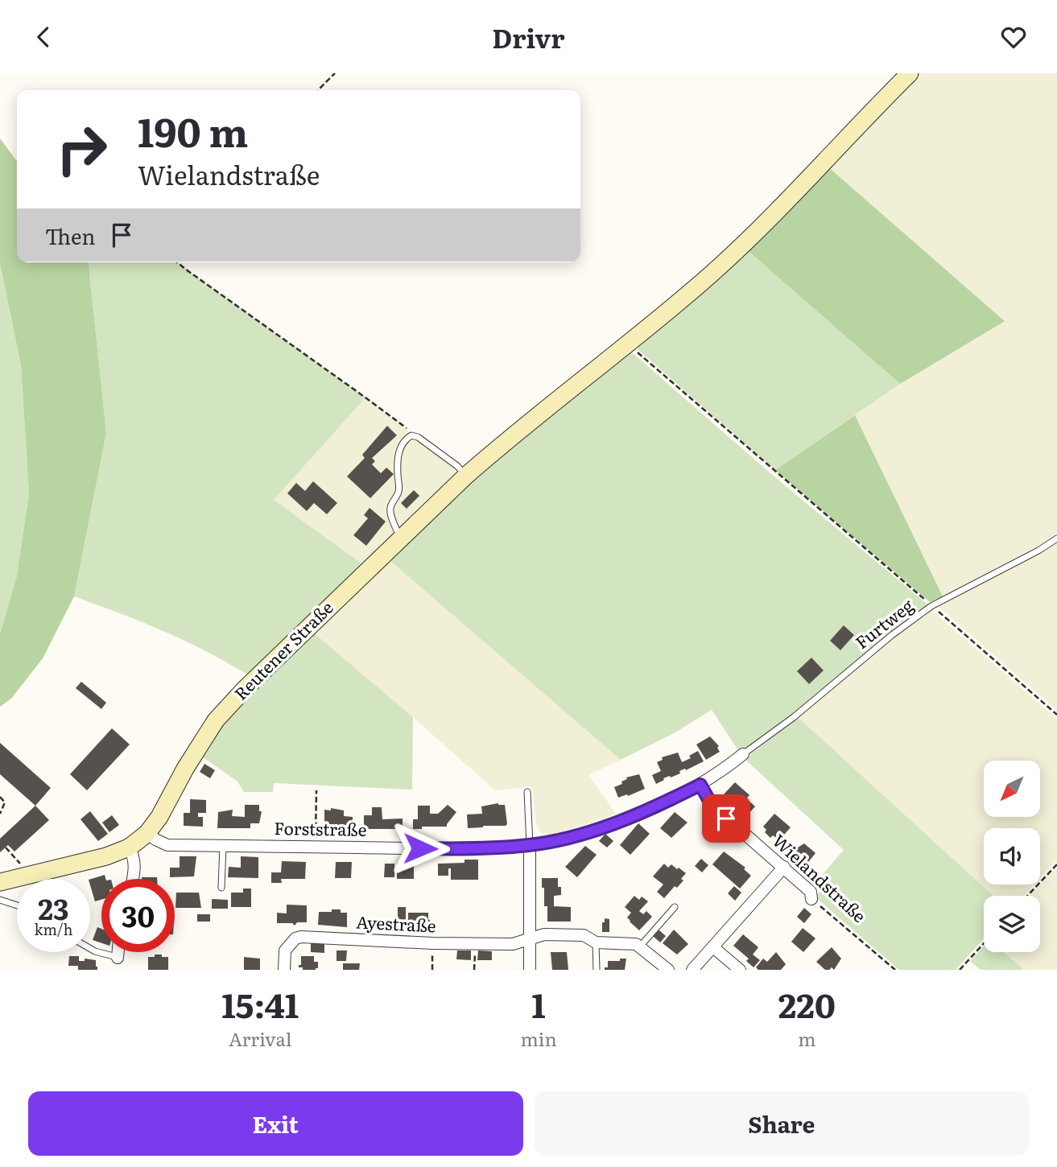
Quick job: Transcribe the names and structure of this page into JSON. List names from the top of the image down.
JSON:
{
  "streets": {
    "street": [
      "Reutener Straße",
      "Forststraße",
      "Wielandstraße",
      "Ayestraße"
    ],
    "lane": ["Furtweg"]
  },
  "crossings": [
    ["Furtweg", "Forststraße"],
    ["Reutener Straße", "Forststraße"],
    ["Forststraße", "Wielandstraße"]
  ],
  "north": "bottom left",
  "page": {
    "header": "Drivr",
    "turn": ["190 m", "Wielandstraße"],
    "then": "Then",
    "speed": "23 km/h",
    "limit": "30",
    "eta": [
      "15:41",
      "Arrival",
      "1",
      "min",
      "220",
      "m"
    ],
    "buttons": ["Exit", "Share"]
  }
}
